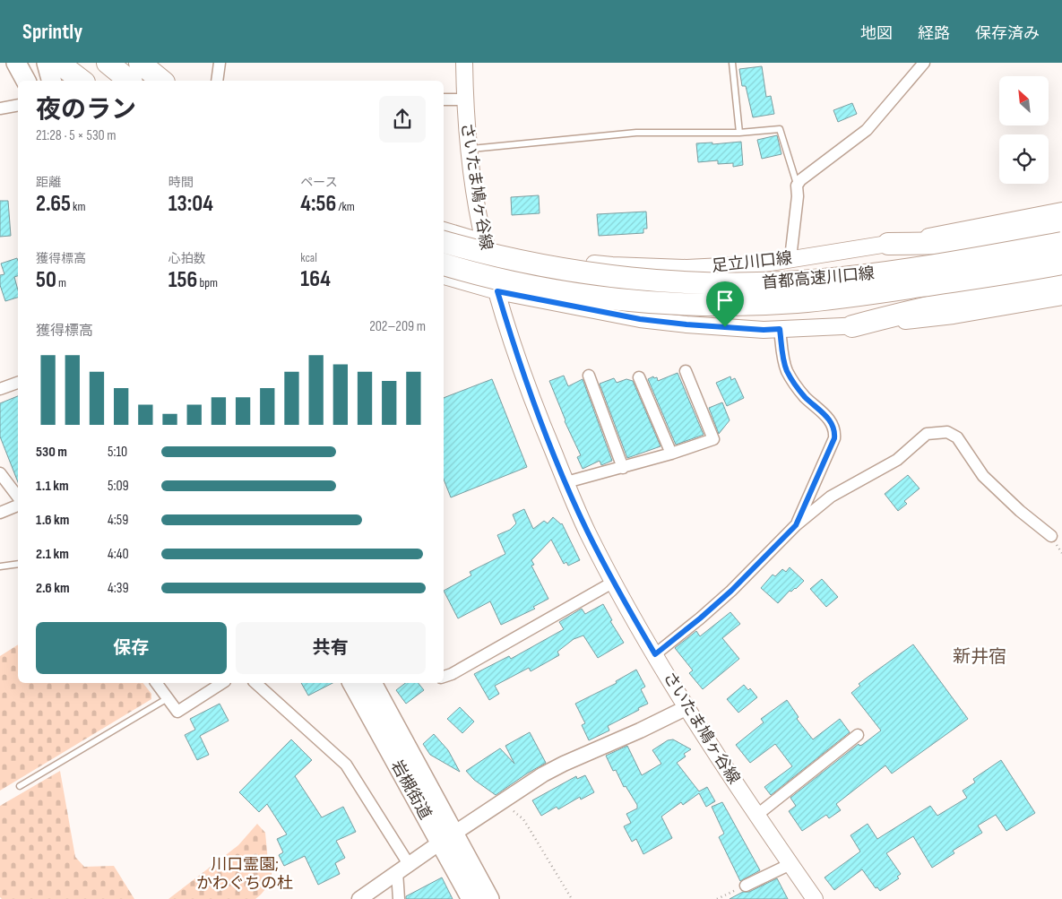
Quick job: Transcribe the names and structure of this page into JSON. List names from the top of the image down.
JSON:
{
  "streets": {
    "highway": ["首都高速川口線", "岩槻街道"],
    "main road": ["さいたま鳩ヶ谷線", "足立川口線"]
  },
  "crossings": [
    ["さいたま鳩ヶ谷線", "足立川口線"]
  ],
  "districts": ["新井宿"],
  "parks": ["川口霊園; かわぐちの杜"],
  "north": "top left",
  "page": {
    "header": "Sprintly",
    "nav": ["地図", "経路", "保存済み"],
    "heading": ["夜のラン", "21:28 · 5 × 530 m"],
    "stats": [
      ["距離", "2.65 km"],
      ["時間", "13:04"],
      ["ペース", "4:56 /km"],
      ["獲得標高", "50 m"],
      ["心拍数", "156 bpm"],
      ["kcal", "164"]
    ],
    "chart": ["獲得標高", "202–209 m"],
    "list": [
      {
        "name": "530 m",
        "note": "5:10"
      },
      {
        "name": "1.1 km",
        "note": "5:09"
      },
      {
        "name": "1.6 km",
        "note": "4:59"
      },
      {
        "name": "2.1 km",
        "note": "4:40"
      },
      {
        "name": "2.6 km",
        "note": "4:39"
      }
    ],
    "buttons": ["保存", "共有"]
  }
}
